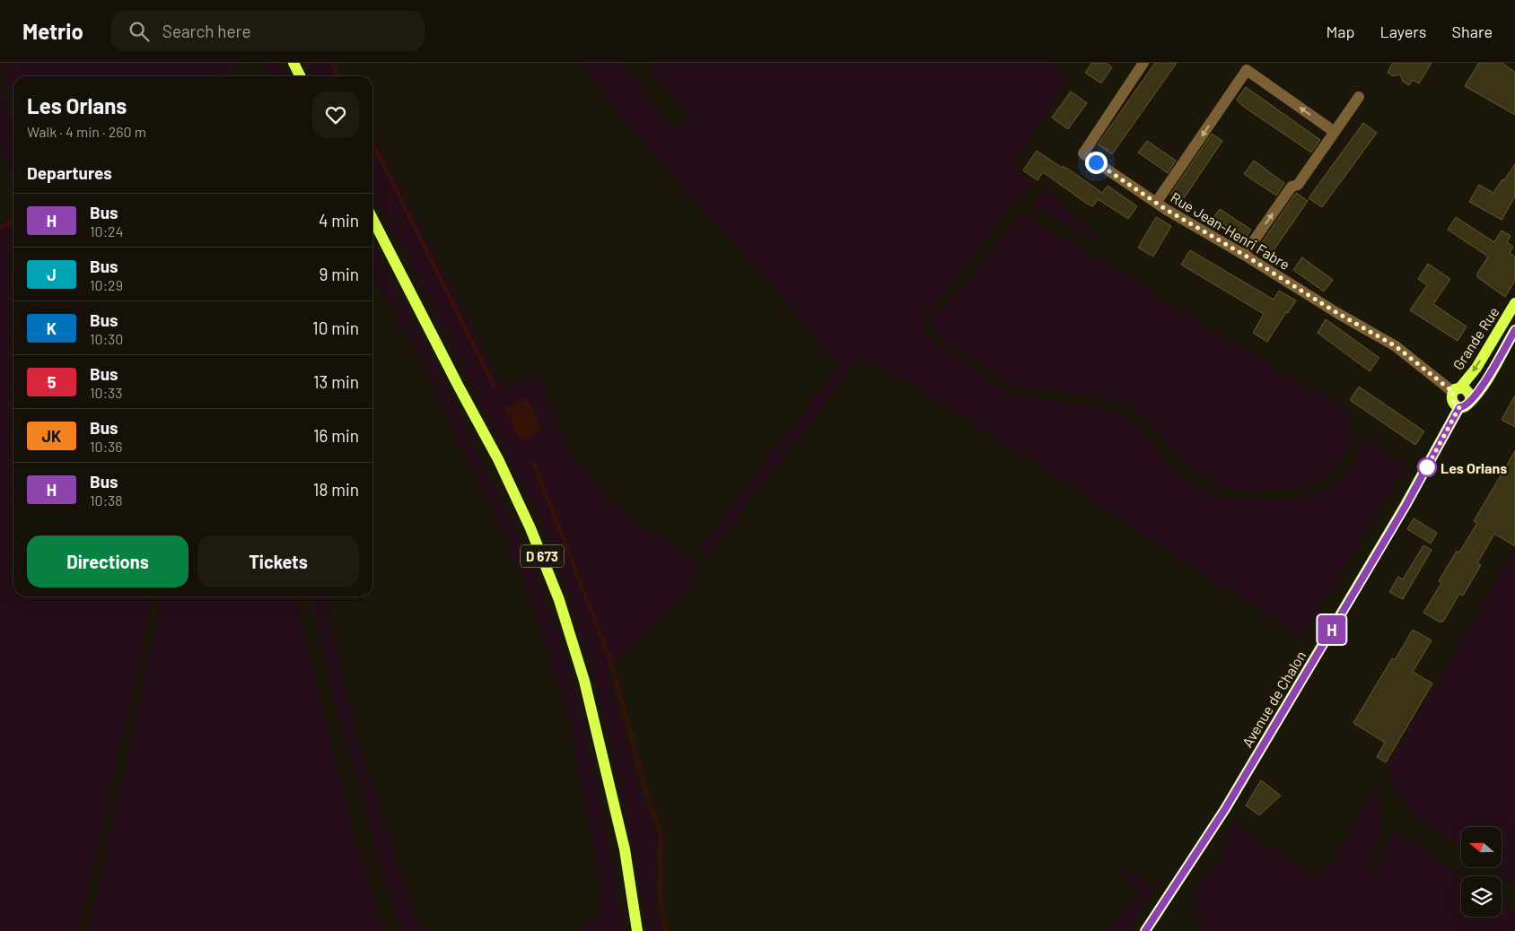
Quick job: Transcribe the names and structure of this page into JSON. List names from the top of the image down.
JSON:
{
  "streets": {
    "main road": ["Grande Rue", "D 673", "Avenue de Chalon"],
    "street": ["Rue Jean-Henri Fabre"]
  },
  "crossings": [
    ["Rue Jean-Henri Fabre", "Grande Rue"],
    ["Rue Jean-Henri Fabre", "Avenue de Chalon"],
    ["Grande Rue", "Avenue de Chalon"]
  ],
  "places": ["Les Orlans"],
  "lines": ["bus line H"],
  "north": "left",
  "page": {
    "header": "Metrio",
    "search": "Search here",
    "nav": ["Map", "Layers", "Share"],
    "on_map": "H",
    "heading": [
      ["Les Orlans", "Walk · 4 min · 260 m"],
      "Departures"
    ],
    "list": [
      {
        "mark": "H",
        "name": "Bus",
        "note": "10:24",
        "value": "4 min"
      },
      {
        "mark": "J",
        "name": "Bus",
        "note": "10:29",
        "value": "9 min"
      },
      {
        "mark": "K",
        "name": "Bus",
        "note": "10:30",
        "value": "10 min"
      },
      {
        "mark": "5",
        "name": "Bus",
        "note": "10:33",
        "value": "13 min"
      },
      {
        "mark": "JK",
        "name": "Bus",
        "note": "10:36",
        "value": "16 min"
      },
      {
        "mark": "H",
        "name": "Bus",
        "note": "10:38",
        "value": "18 min"
      }
    ],
    "buttons": ["Directions", "Tickets"]
  }
}
